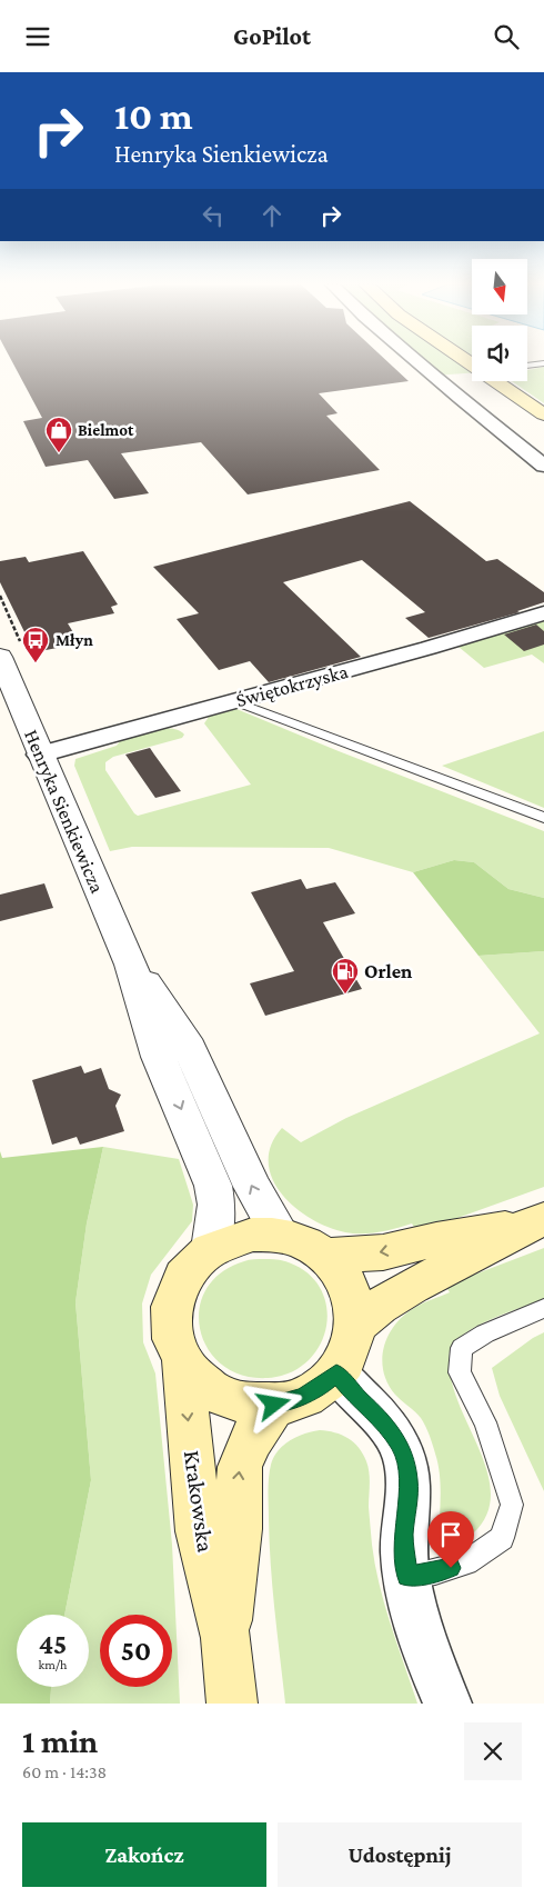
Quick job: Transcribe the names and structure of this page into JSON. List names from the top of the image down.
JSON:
{
  "streets": {
    "main road": ["Krakowska"],
    "street": ["Świętokrzyska", "Henryka Sienkiewicza"]
  },
  "crossings": [
    ["Świętokrzyska", "Henryka Sienkiewicza"],
    ["Henryka Sienkiewicza", "Krakowska"]
  ],
  "places": {
    "shop": ["Bielmot"],
    "bus stop": ["Młyn"],
    "fuel station": ["Orlen"]
  },
  "north": "bottom",
  "page": {
    "header": "GoPilot",
    "turn": ["10 m", "Henryka Sienkiewicza"],
    "speed": "45 km/h",
    "limit": "50",
    "heading": ["1 min", "60 m · 14:38"],
    "buttons": ["Zakończ", "Udostępnij"]
  }
}
